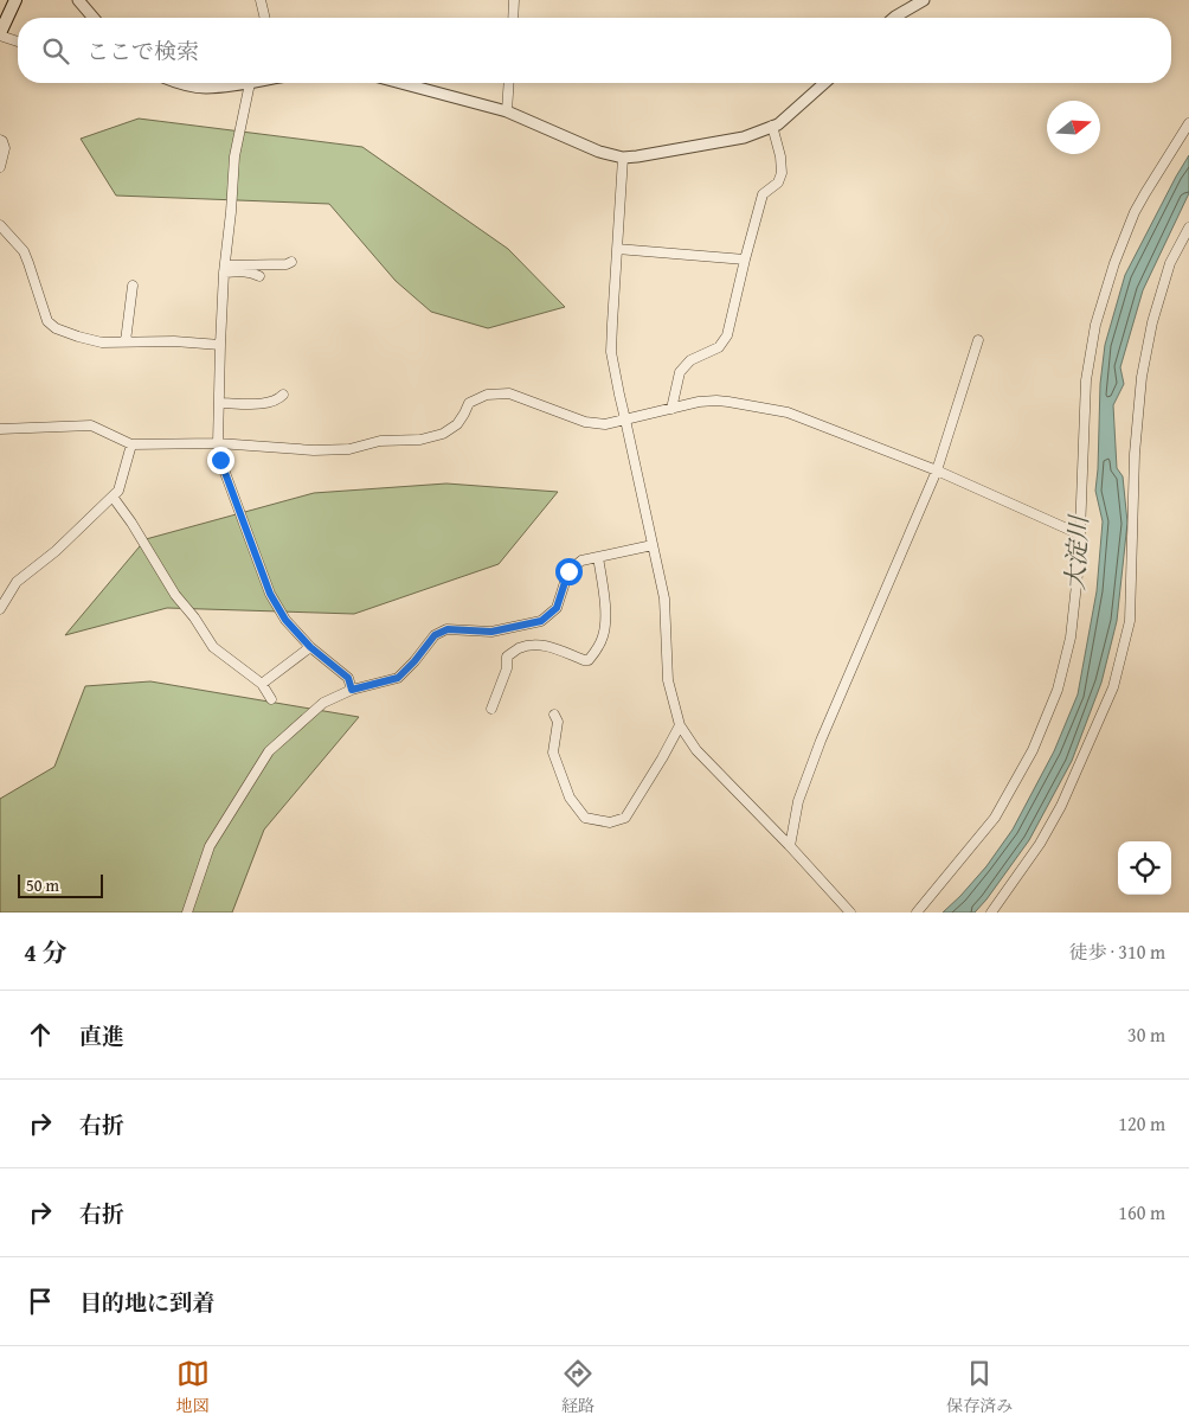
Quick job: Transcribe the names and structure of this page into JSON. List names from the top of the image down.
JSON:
{
  "water": ["大淀川"],
  "scale_bar": "50 m",
  "north": "right",
  "page": {
    "search": "ここで検索",
    "scale": "50 m",
    "heading": ["4 分", "徒歩 · 310 m"],
    "list": [
      ["直進", "30 m"],
      ["右折", "120 m"],
      ["右折", "160 m"],
      "目的地に到着"
    ],
    "nav": ["地図", "経路", "保存済み"]
  }
}
